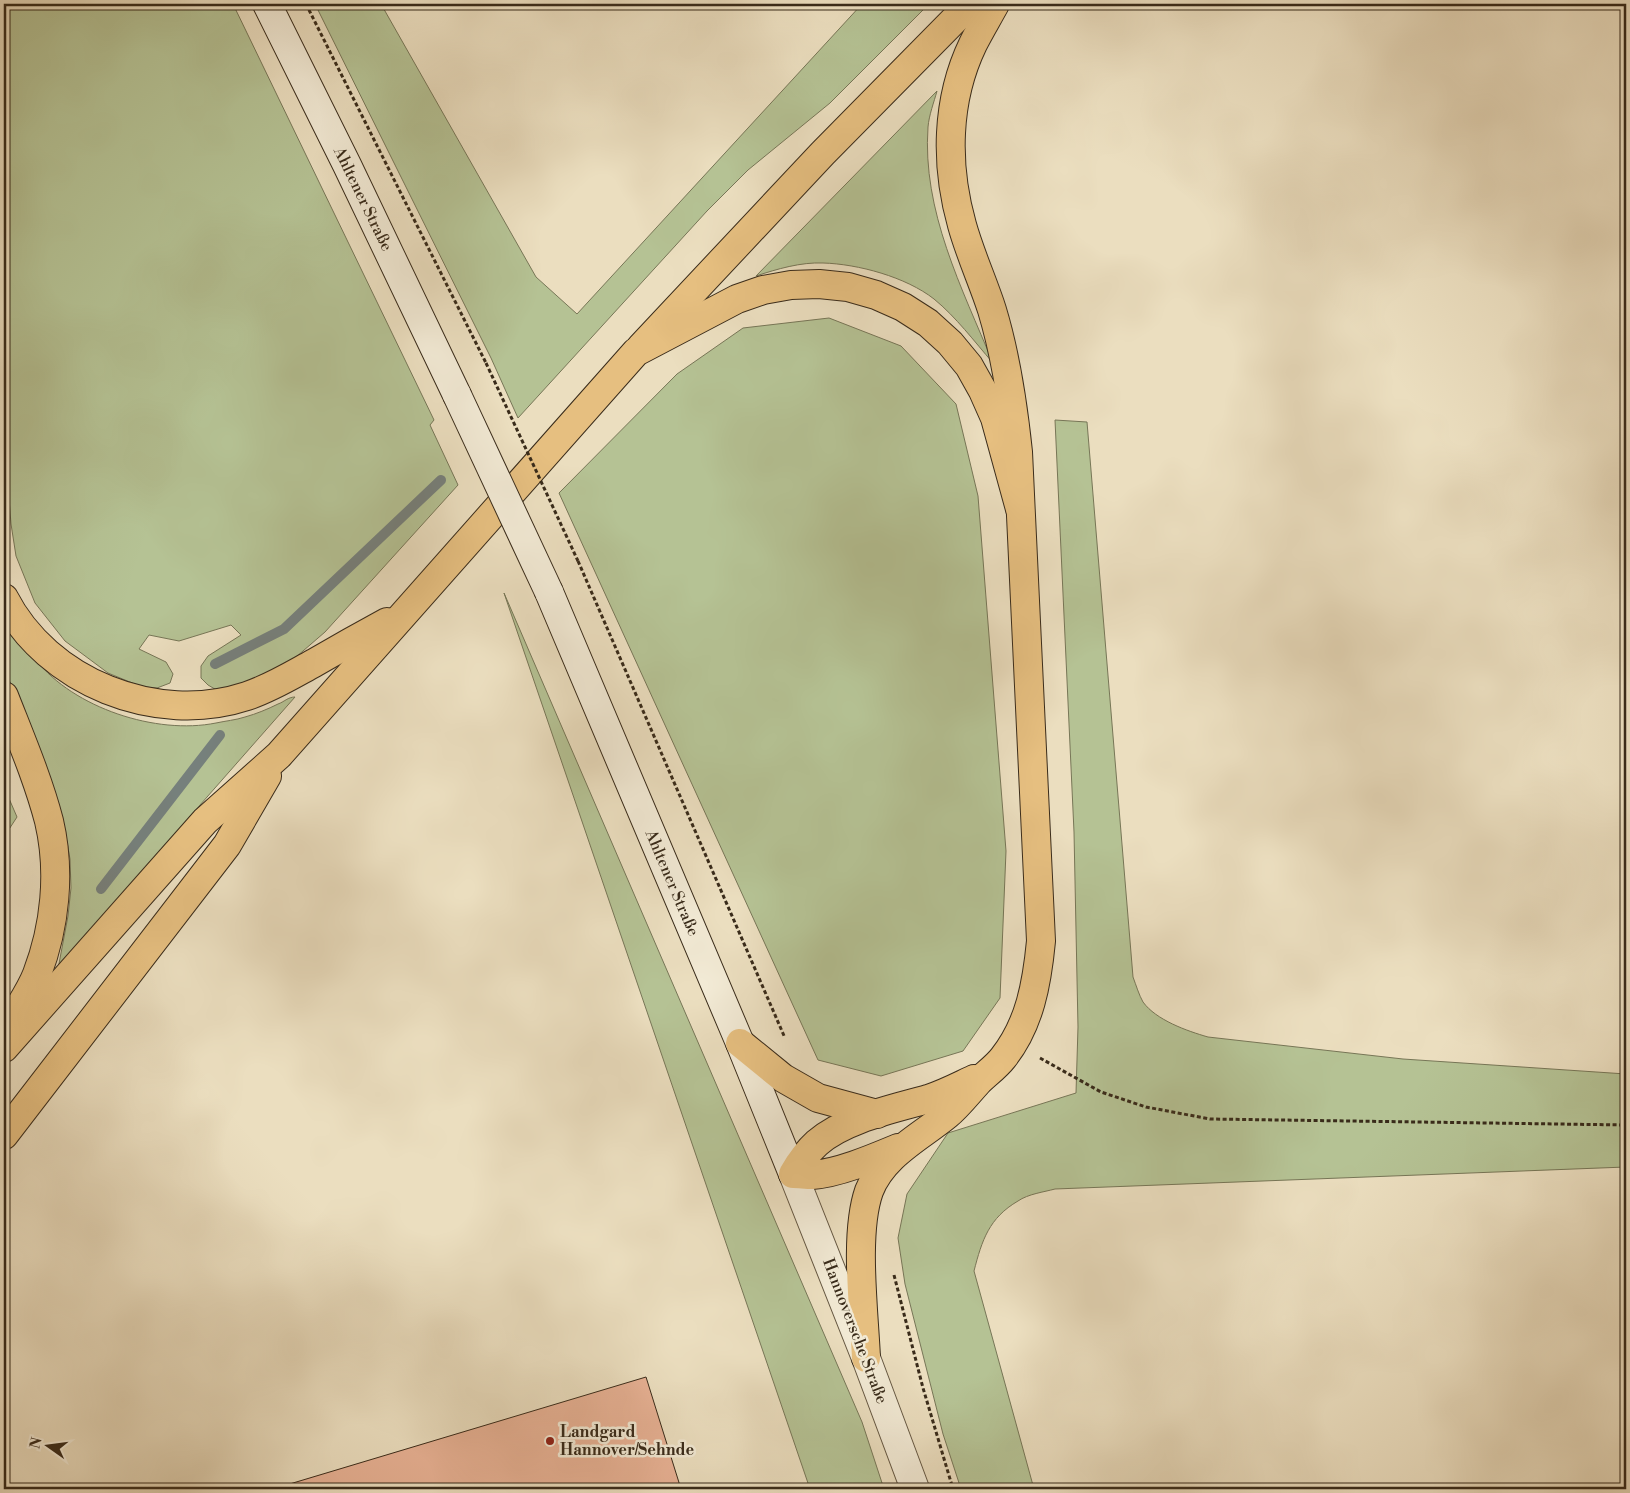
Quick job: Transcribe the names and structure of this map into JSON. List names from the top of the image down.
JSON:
{
  "streets": {
    "main road": ["Ahltener Straße", "Hannoversche Straße"]
  },
  "crossings": [
    ["Ahltener Straße", "Hannoversche Straße"]
  ],
  "places": ["Landgard Hannover/Sehnde"],
  "north": "left"
}
